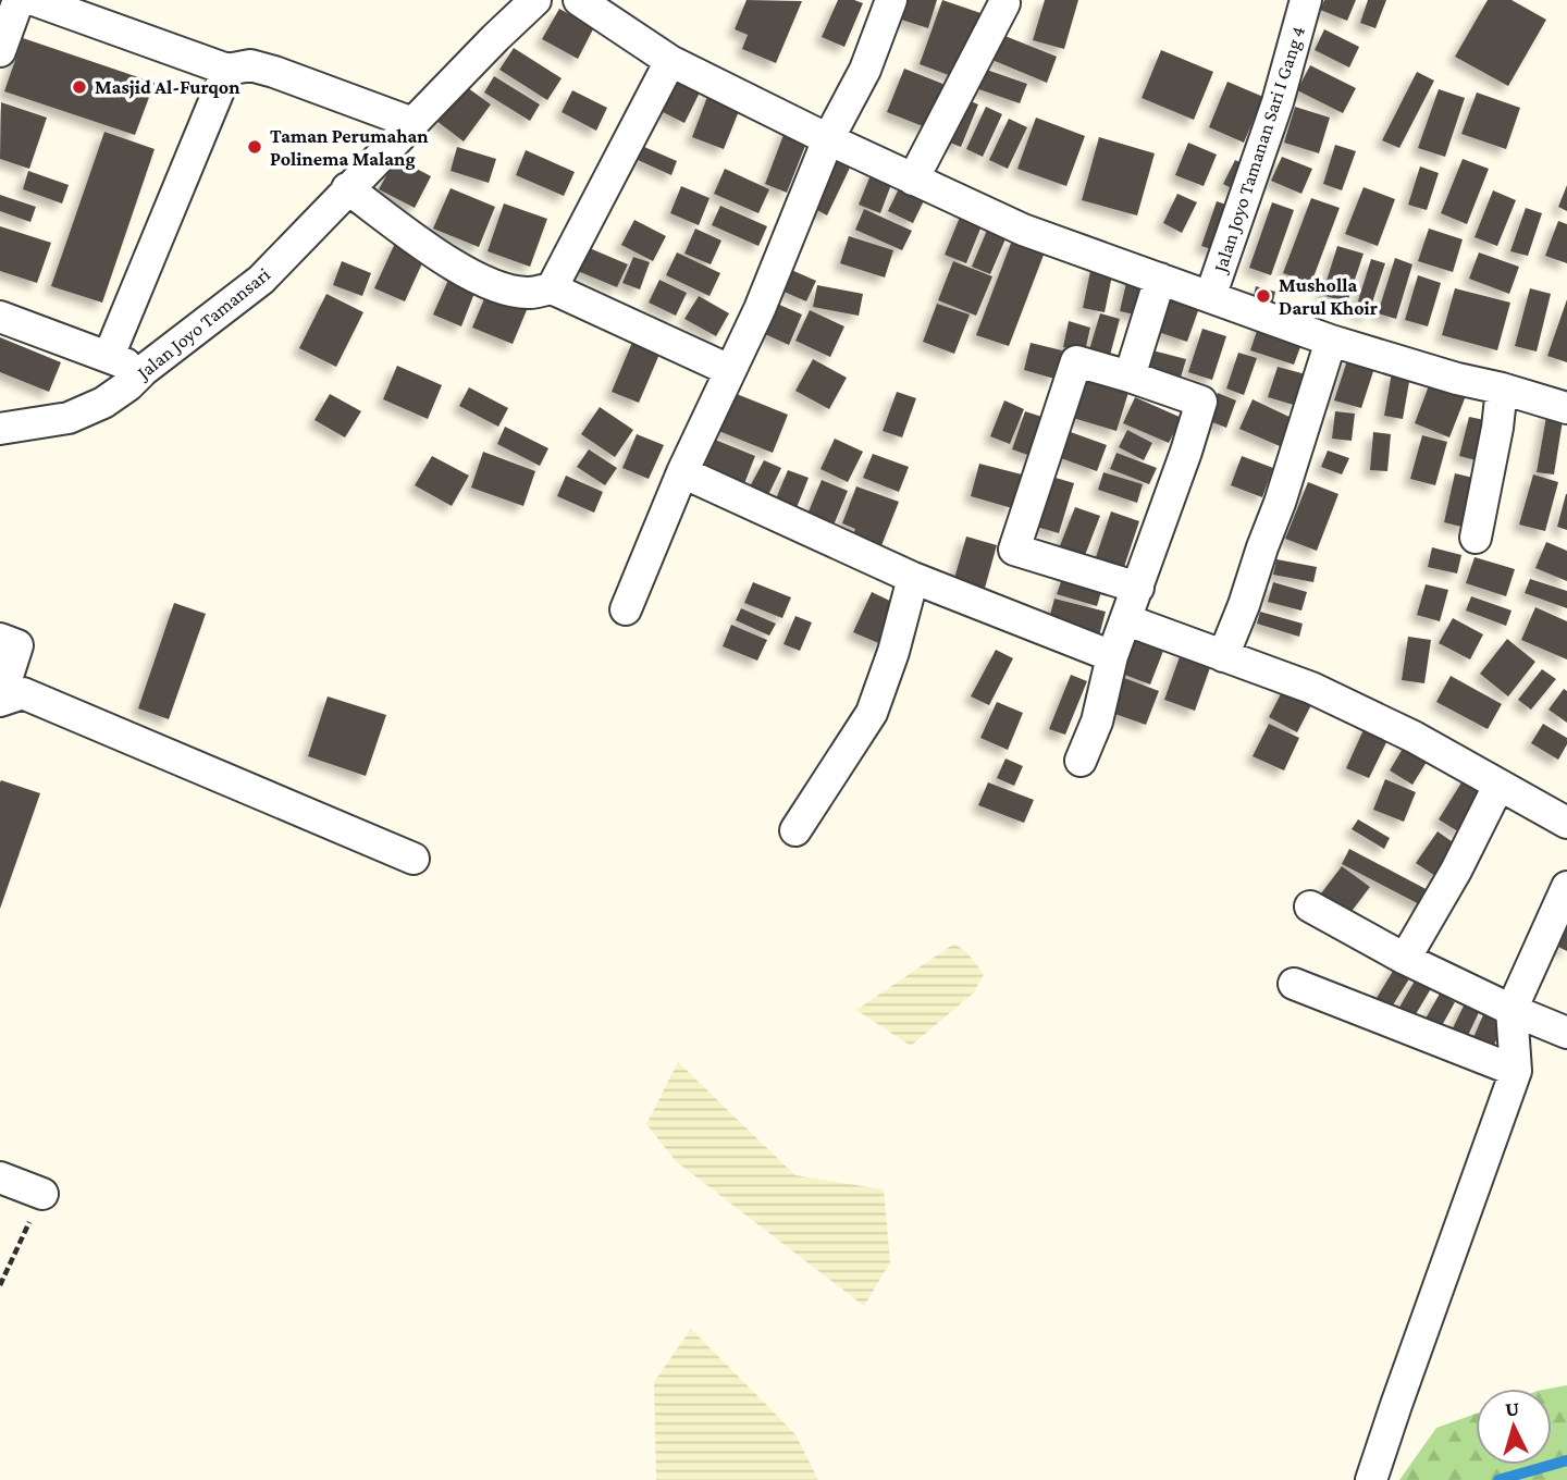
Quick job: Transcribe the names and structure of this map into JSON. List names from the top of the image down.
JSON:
{
  "streets": {
    "street": ["Jalan Joyo Tamanan Sari I Gang 4", "Jalan Joyo Tamansari"]
  },
  "places": ["Masjid Al-Furqon", "Taman Perumahan Polinema Malang", "Musholla Darul Khoir"],
  "north": "top"
}
